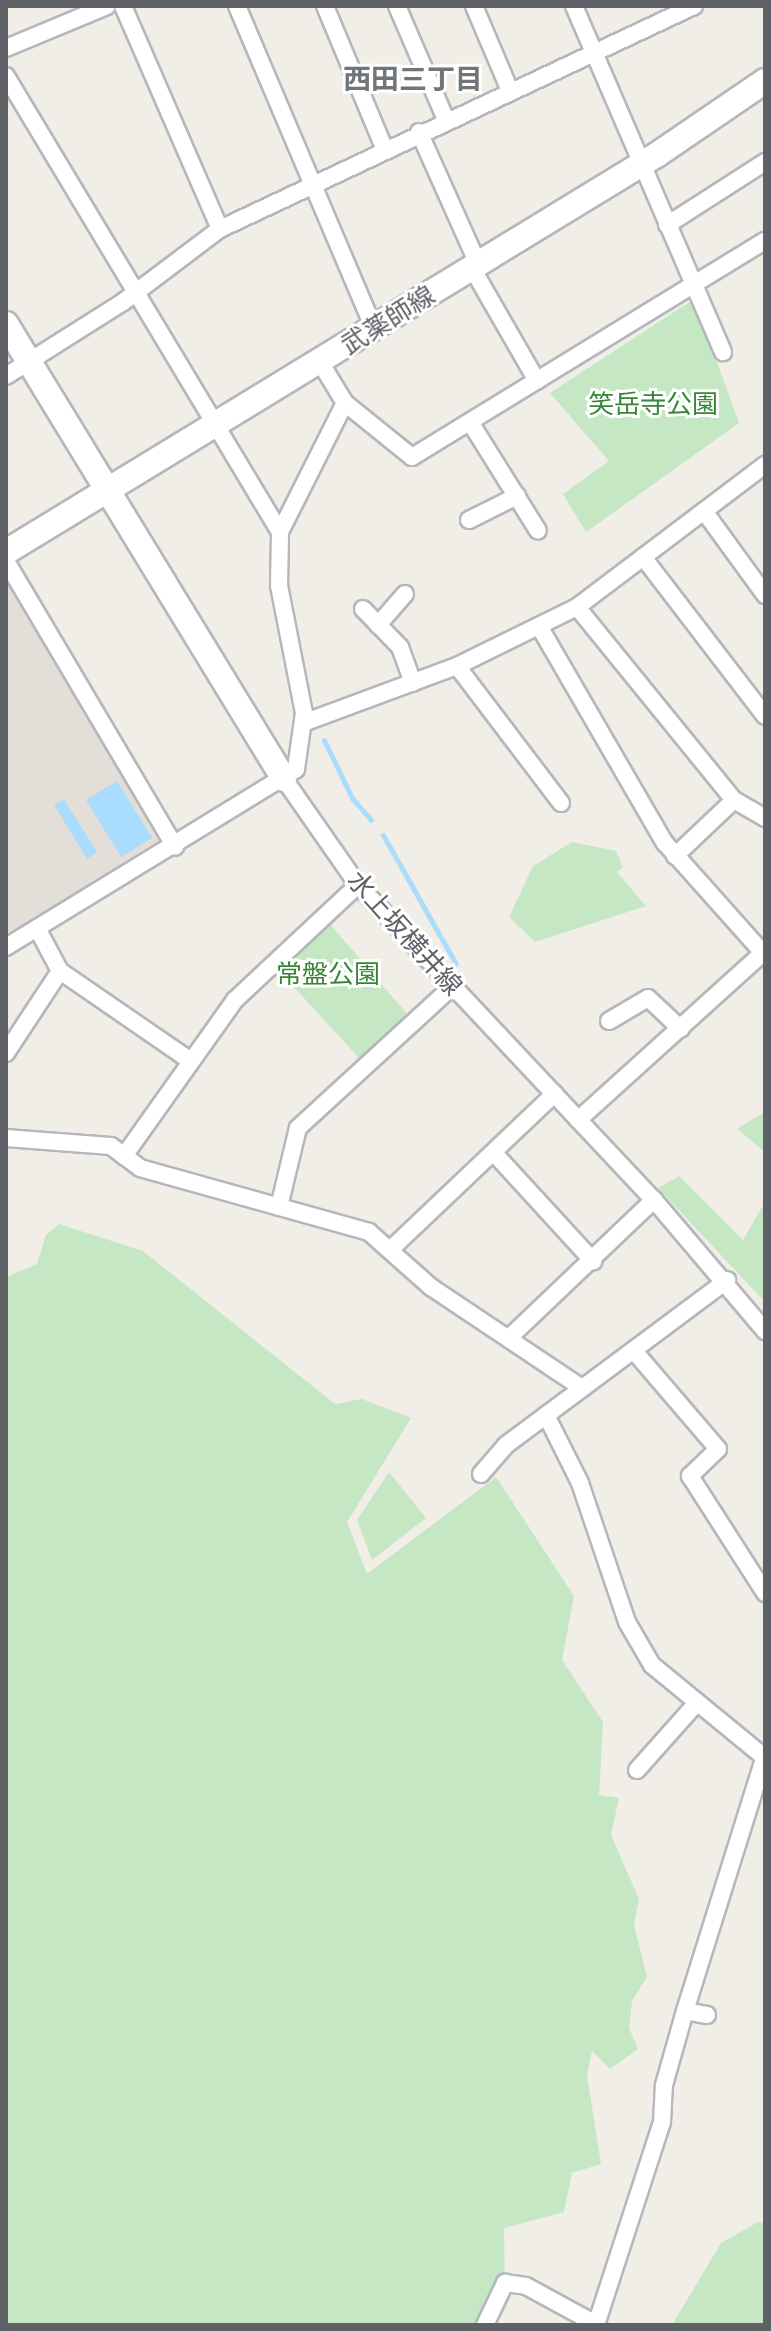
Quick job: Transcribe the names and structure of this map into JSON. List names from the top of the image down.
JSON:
{
  "streets": {
    "street": ["武薬師線", "水上坂横井線"]
  },
  "crossings": [
    ["武薬師線", "水上坂横井線"]
  ],
  "districts": ["西田三丁目"],
  "parks": ["笑岳寺公園", "常盤公園"]
}
